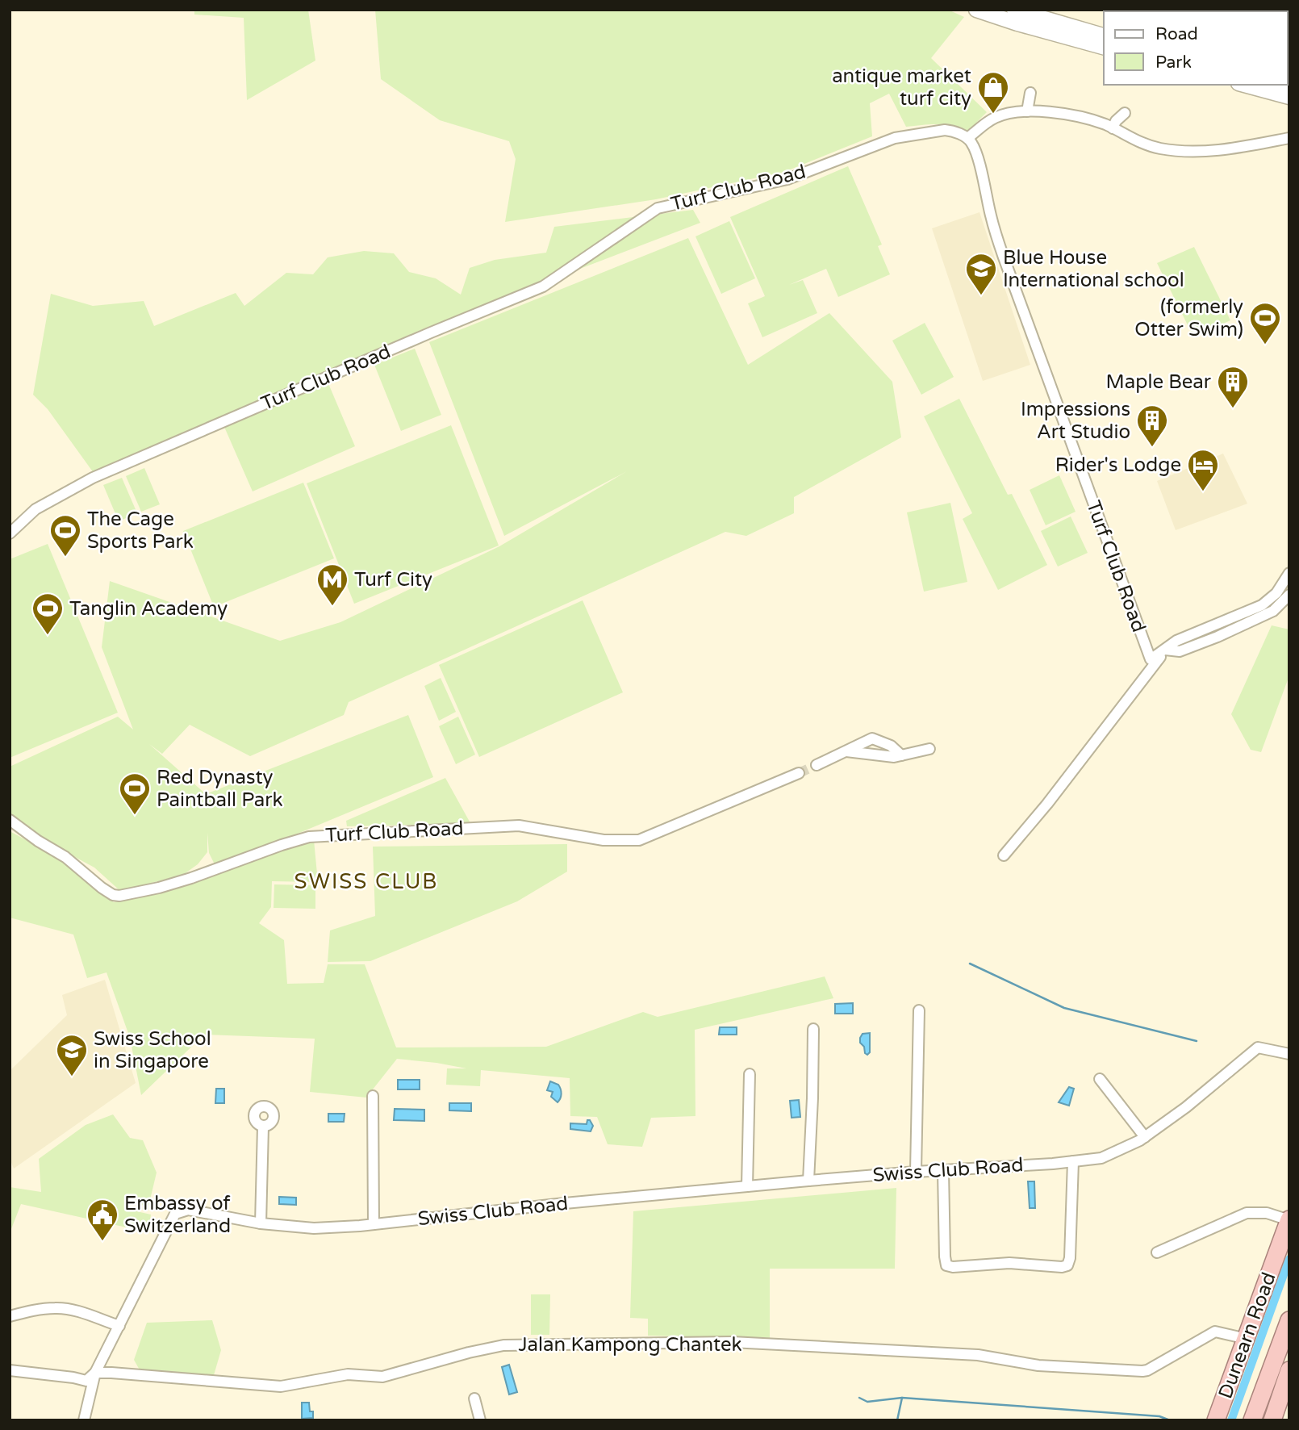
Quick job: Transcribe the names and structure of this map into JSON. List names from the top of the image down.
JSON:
{
  "streets": {
    "highway": ["Dunearn Road"],
    "street": ["Turf Club Road", "Swiss Club Road", "Jalan Kampong Chantek"]
  },
  "crossings": [
    ["Dunearn Road", "Jalan Kampong Chantek"]
  ],
  "districts": ["SWISS CLUB"],
  "places": {
    "shop": ["antique market turf city"],
    "school or university": ["Blue House International school", "Swiss School in Singapore"],
    "sports": [
      "(formerly Otter Swim)",
      "The Cage Sports Park",
      "Tanglin Academy",
      "Red Dynasty Paintball Park"
    ],
    "building": ["Maple Bear", "Impressions Art Studio"],
    "hotel": ["Rider's Lodge"],
    "metro station": ["Turf City"],
    "public building": ["Embassy of Switzerland"]
  },
  "legend": ["Road", "Park"]
}
